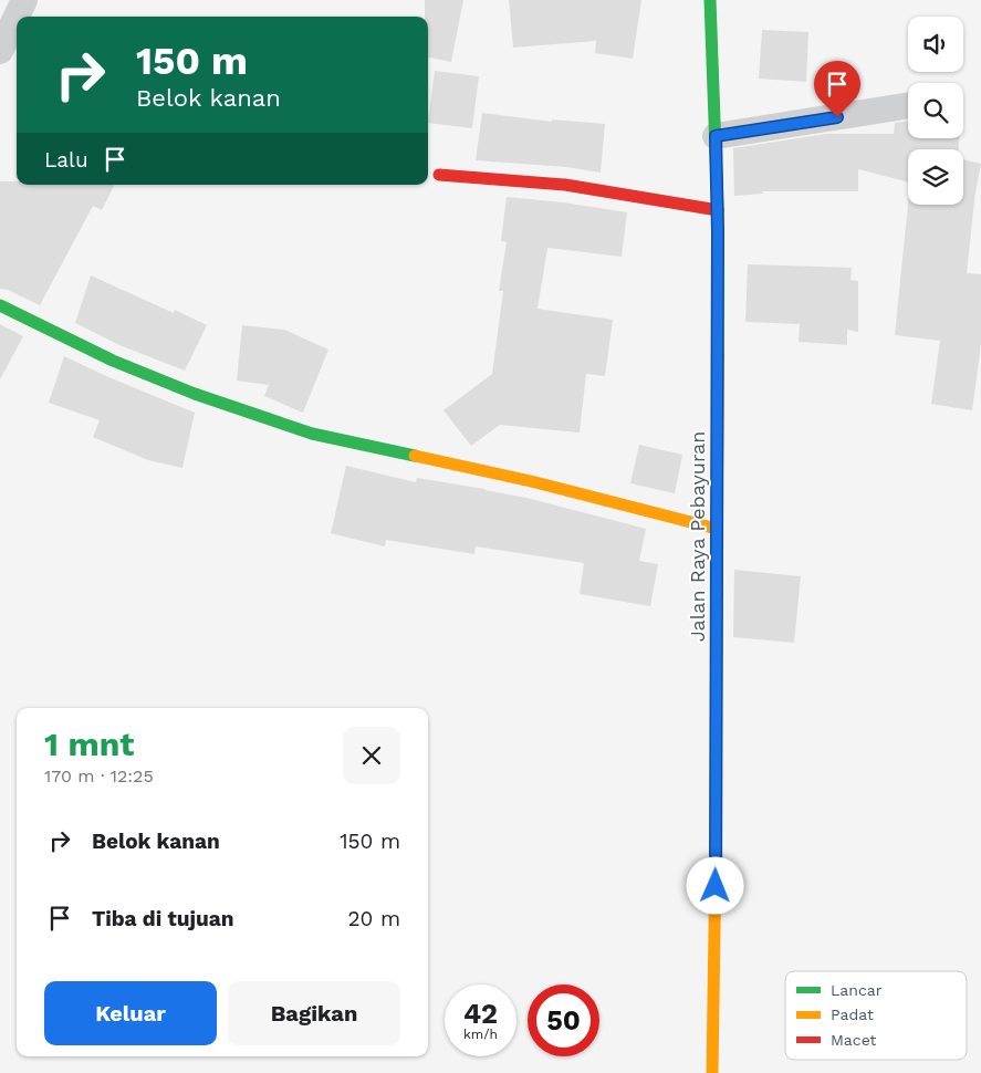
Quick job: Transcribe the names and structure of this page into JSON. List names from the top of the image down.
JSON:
{
  "streets": {
    "main road": ["Jalan Raya Pebayuran"]
  },
  "legend": ["Lancar", "Padat", "Macet"],
  "page": {
    "turn": ["150 m", "Belok kanan"],
    "then": "Lalu",
    "heading": ["1 mnt", "170 m · 12:25"],
    "list": [
      {
        "name": "Belok kanan",
        "value": "150 m"
      },
      {
        "name": "Tiba di tujuan",
        "value": "20 m"
      }
    ],
    "buttons": ["Keluar", "Bagikan"],
    "speed": "42 km/h",
    "limit": "50"
  }
}
